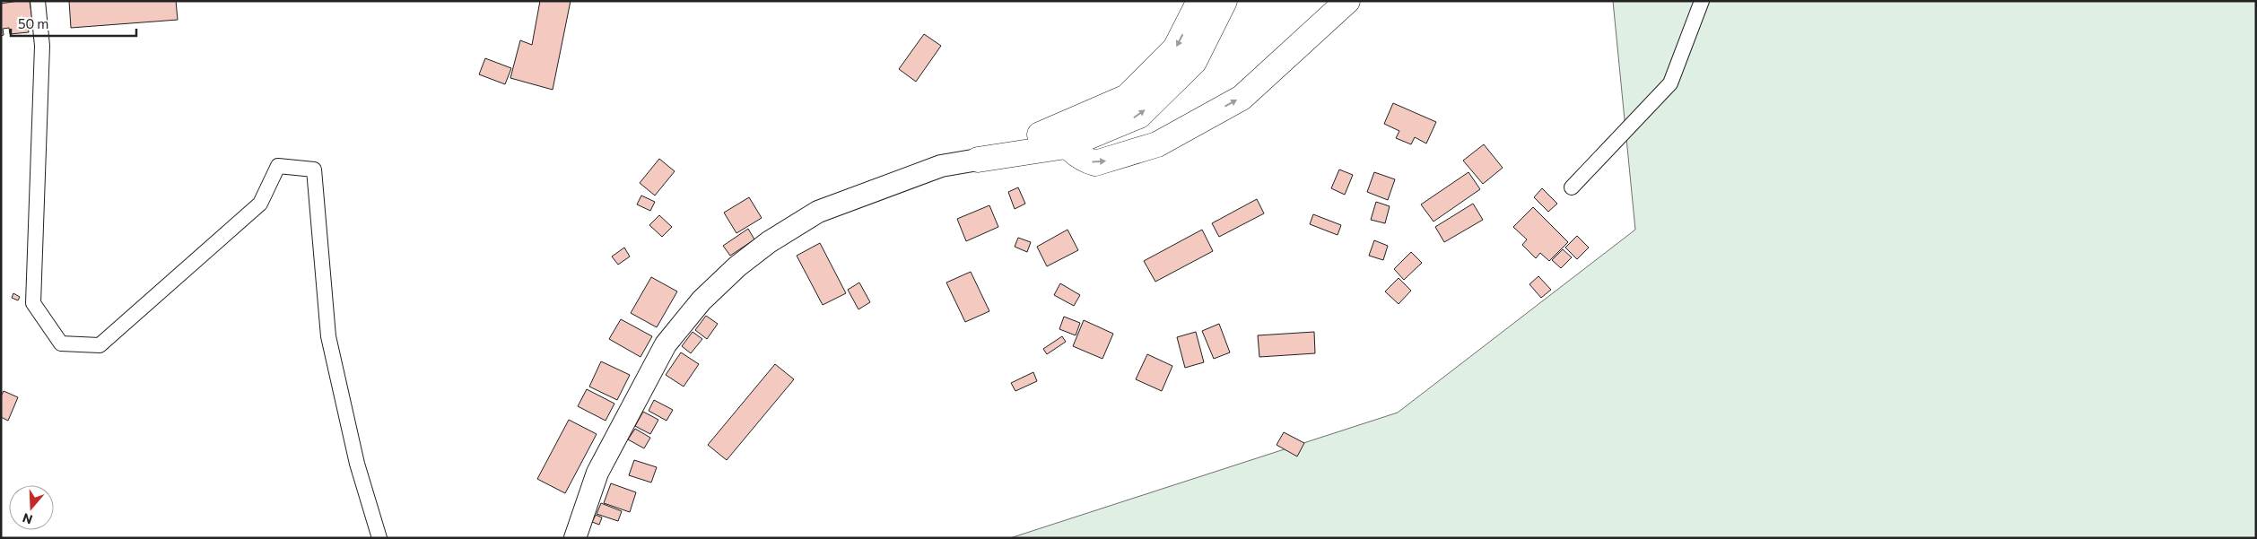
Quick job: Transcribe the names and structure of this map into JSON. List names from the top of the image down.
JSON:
{
  "scale_bar": "50 m",
  "north": "bottom"
}
